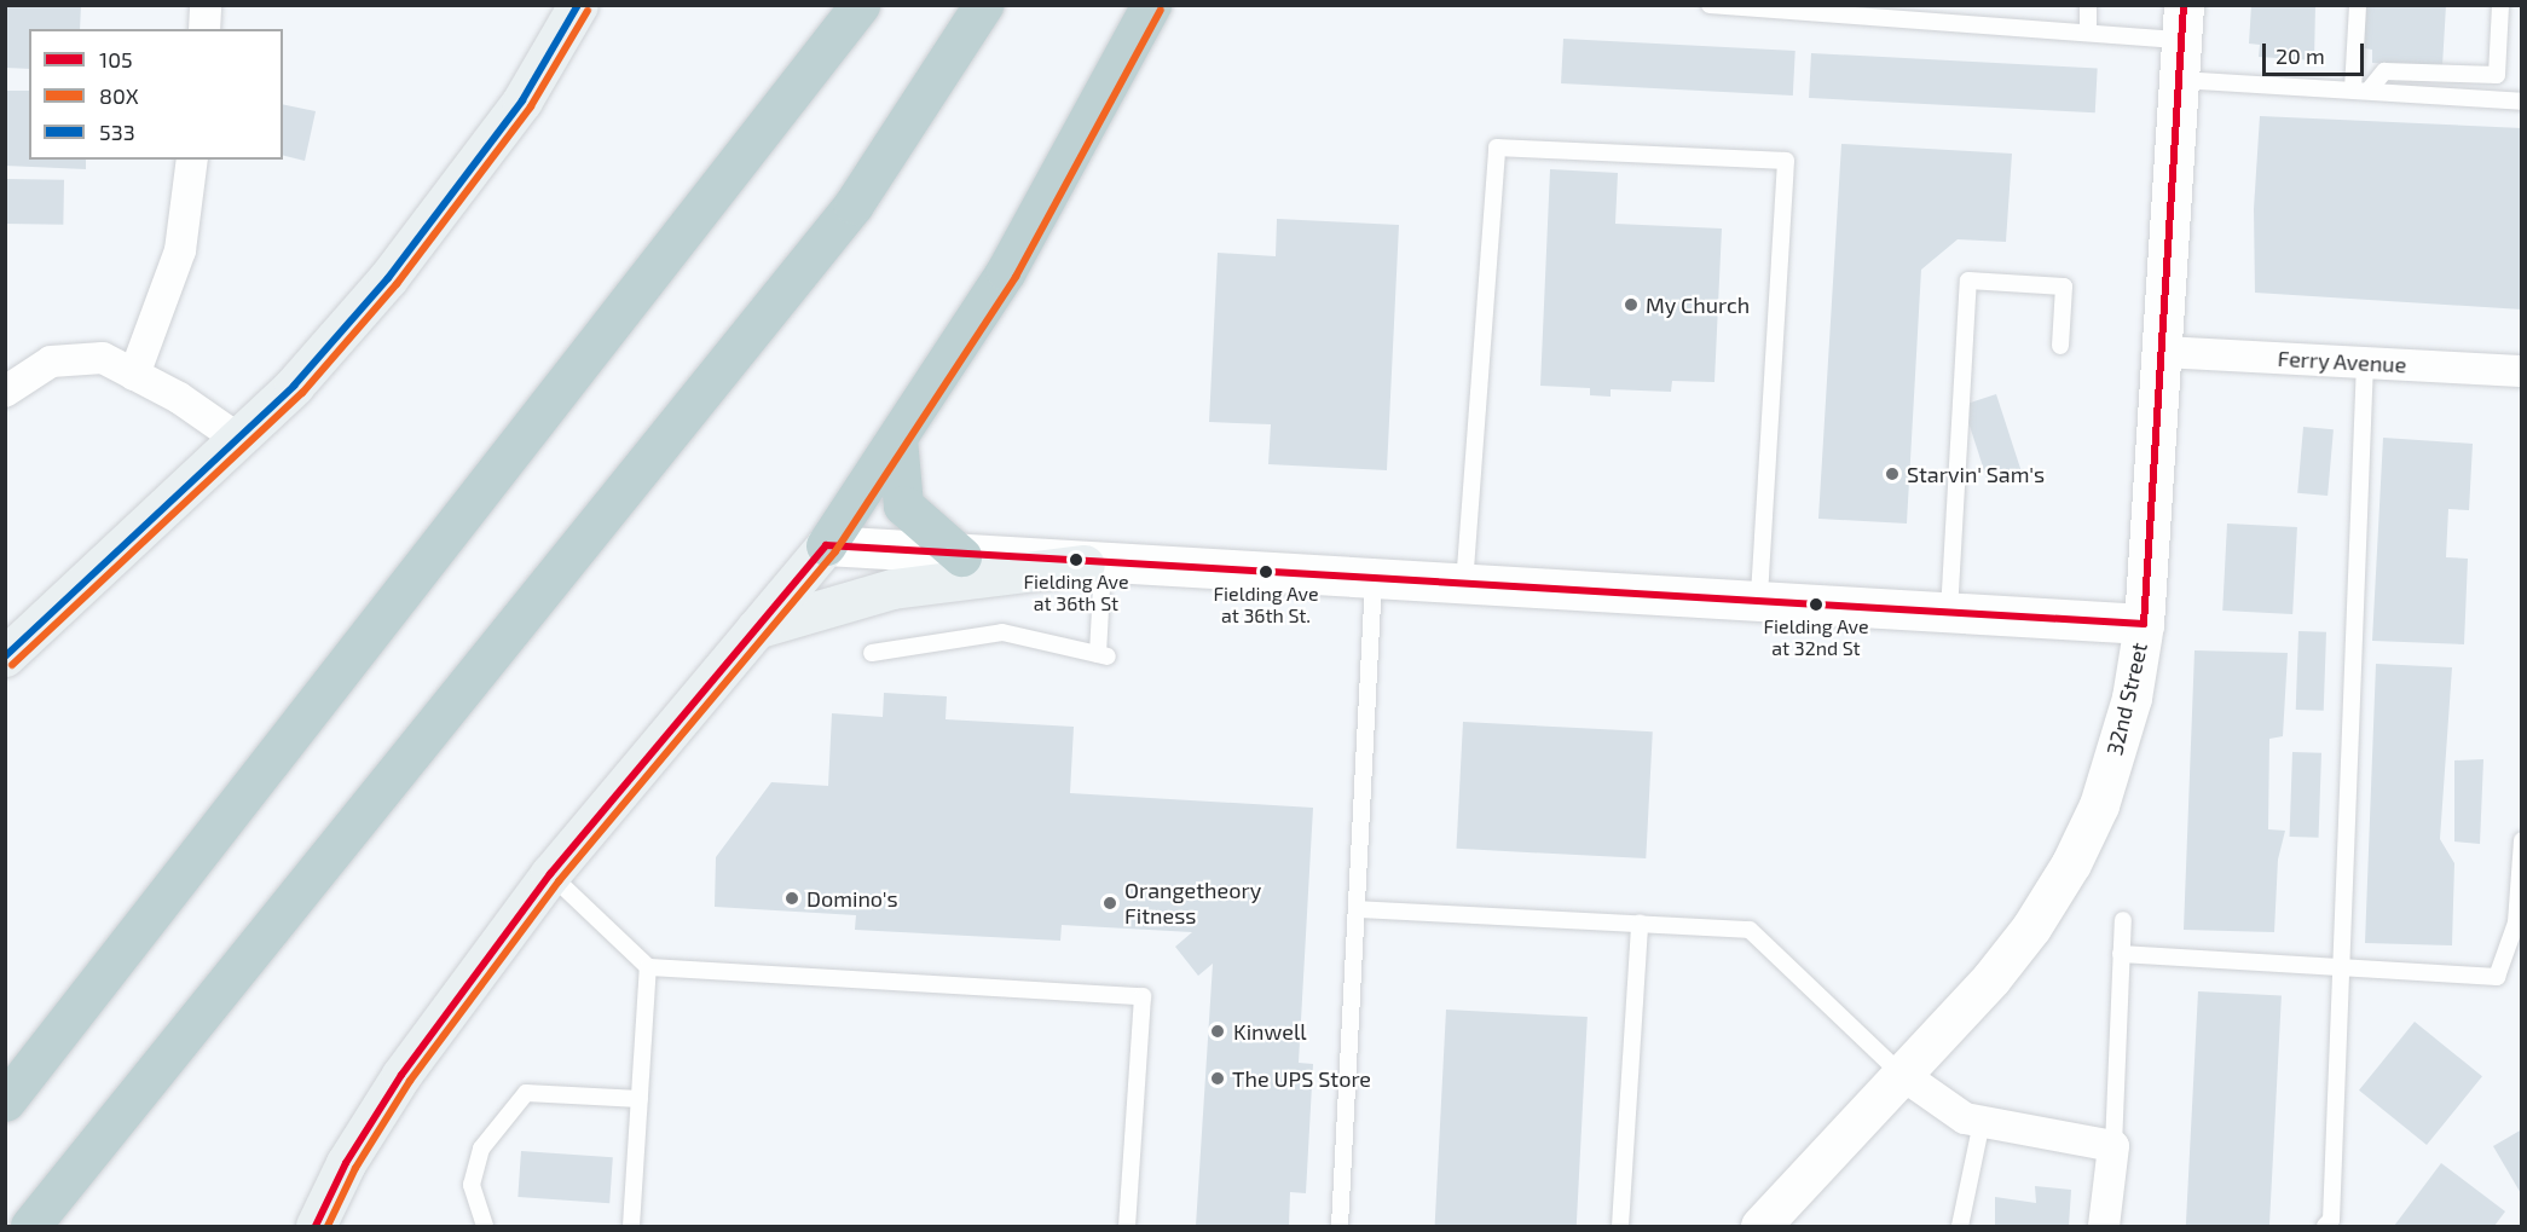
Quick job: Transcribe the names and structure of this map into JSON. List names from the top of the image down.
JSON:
{
  "streets": {
    "street": ["Ferry Avenue", "32nd Street"]
  },
  "crossings": [
    ["Ferry Avenue", "32nd Street"]
  ],
  "places": [
    "My Church",
    "Starvin' Sam's",
    "Fielding Ave at 36th St",
    "Fielding Ave at 36th St.",
    "Fielding Ave at 32nd St",
    "Domino's",
    "Orangetheory Fitness",
    "Kinwell",
    "The UPS Store"
  ],
  "lines": ["transit line 105", "transit line 533", "transit line 80X"],
  "legend": ["105", "80X", "533"],
  "scale_bar": "20 m"
}
